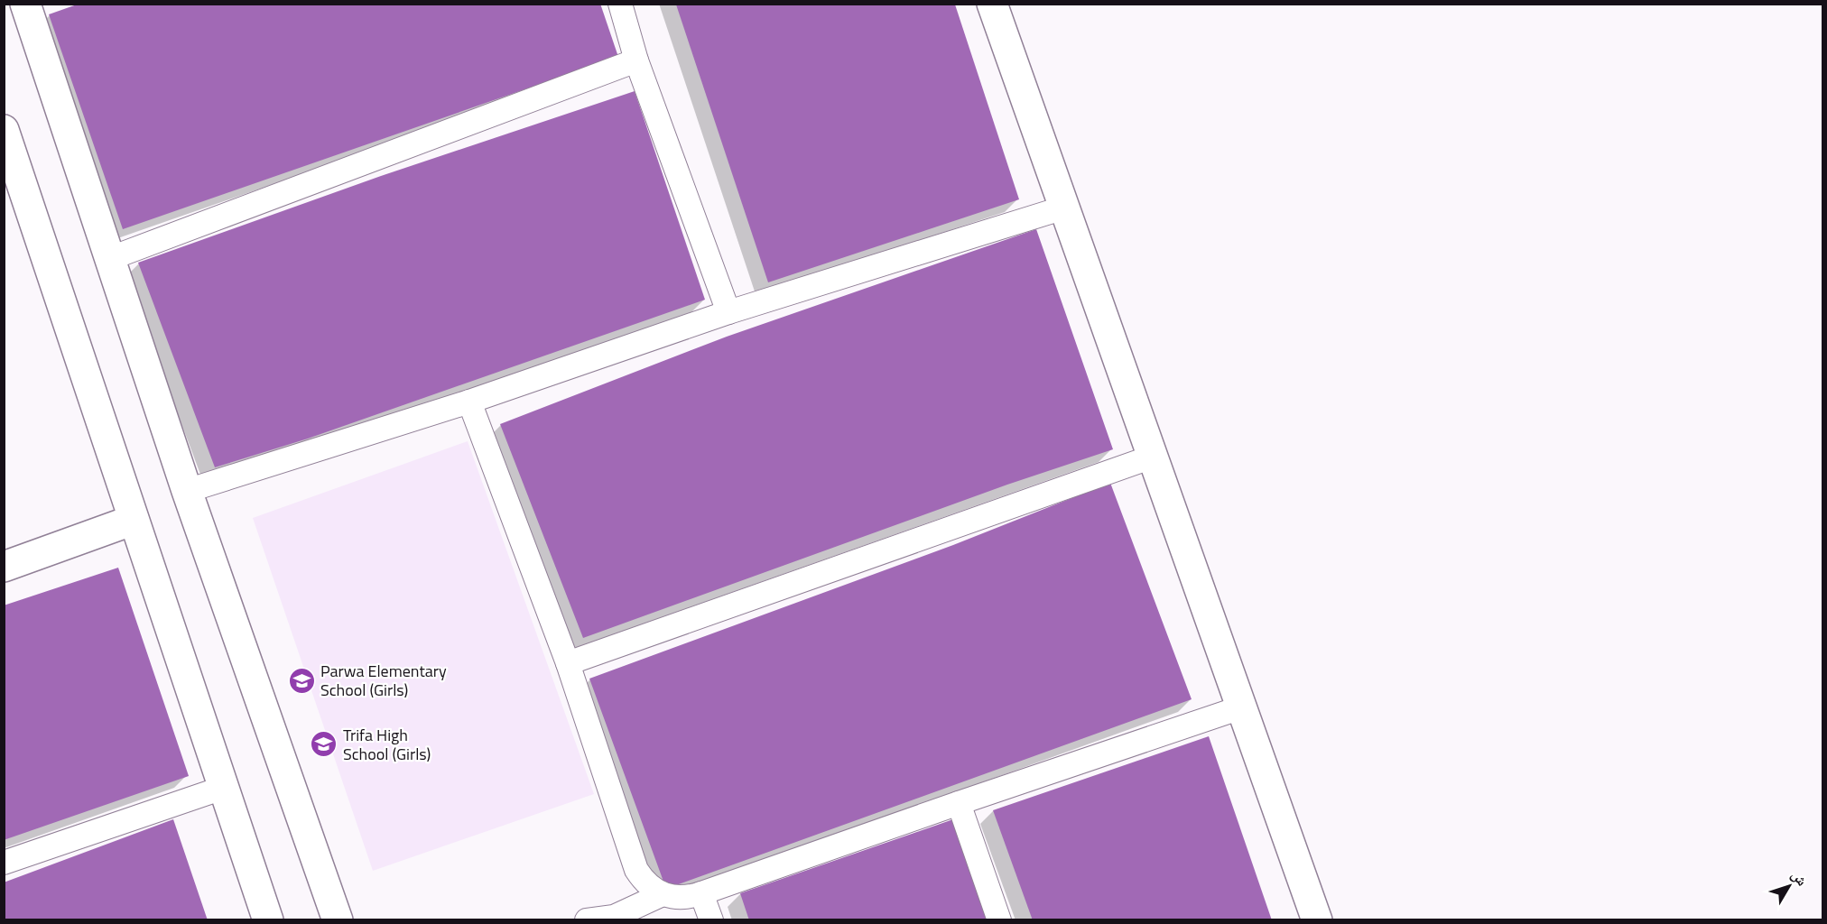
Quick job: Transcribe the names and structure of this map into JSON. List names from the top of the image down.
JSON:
{
  "places": {
    "school or university": ["Parwa Elementary School (Girls)", "Trifa High School (Girls)"]
  },
  "north": "top right"
}
